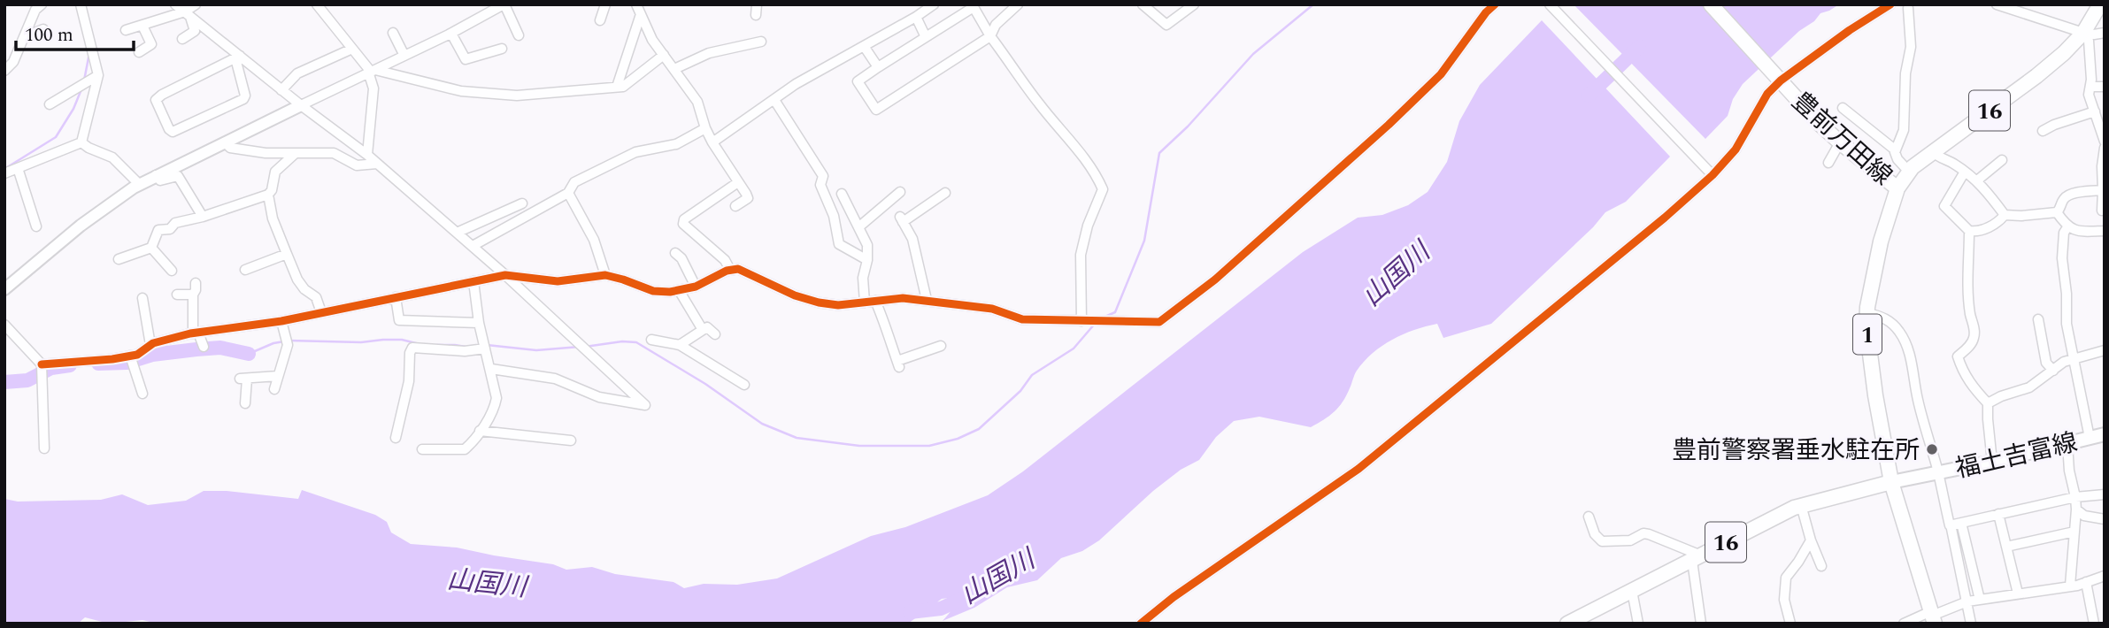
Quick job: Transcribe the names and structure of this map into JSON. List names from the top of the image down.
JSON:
{
  "streets": {
    "main road": [
      "16",
      "豊前万田線",
      "1",
      "福土吉富線"
    ]
  },
  "crossings": [
    ["16", "豊前万田線"],
    ["16", "福土吉富線"],
    ["豊前万田線", "福土吉富線"]
  ],
  "water": ["山国川"],
  "places": ["豊前警察署垂水駐在所"],
  "scale_bar": "100 m"
}
